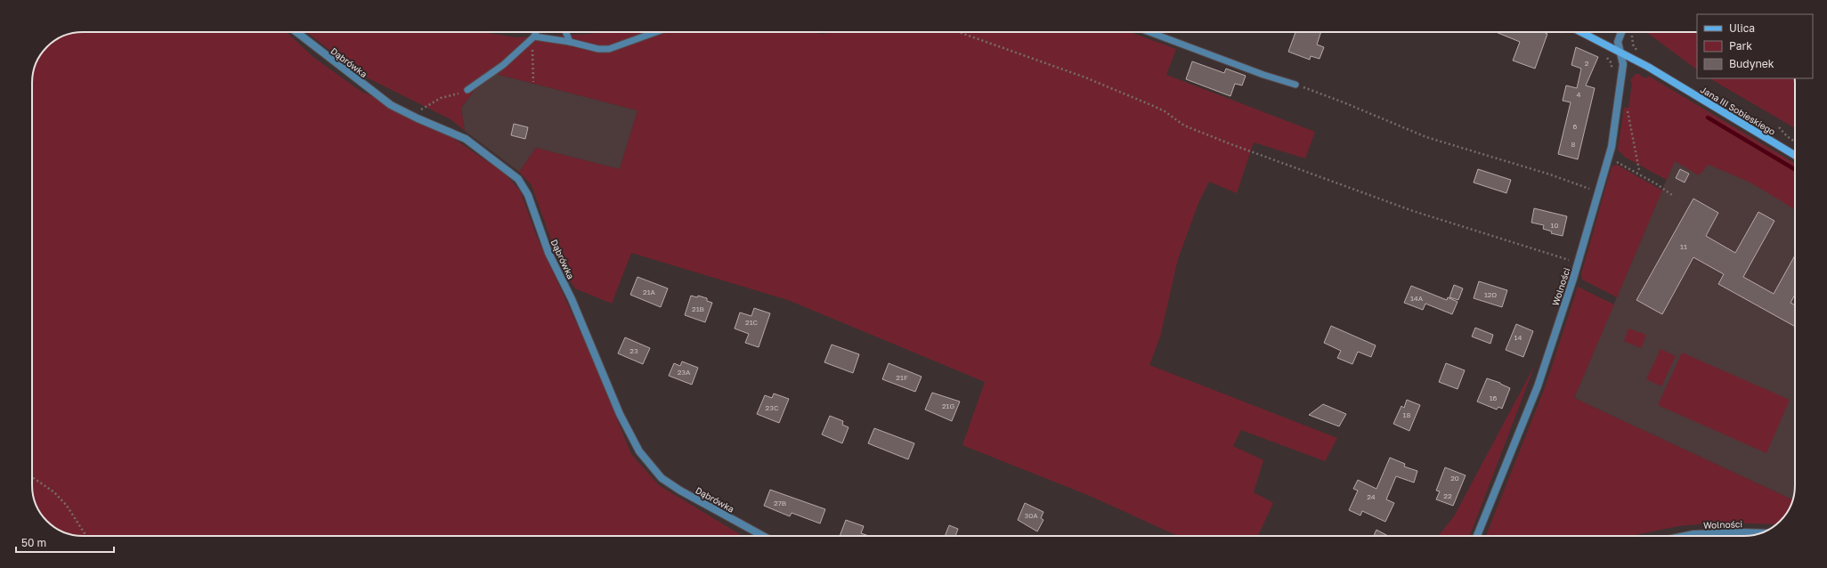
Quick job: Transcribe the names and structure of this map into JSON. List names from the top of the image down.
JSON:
{
  "streets": {
    "street": ["Dąbrówka", "Jana III Sobieskiego", "Wolności"]
  },
  "crossings": [
    ["Jana III Sobieskiego", "Wolności"]
  ],
  "house_numbers": [
    "2",
    "4",
    "6",
    "8",
    "10",
    "11",
    "21A",
    "12D",
    "14A",
    "21B",
    "21C",
    "14",
    "23",
    "23A",
    "21F",
    "16",
    "21G",
    "23C",
    "18",
    "20",
    "22",
    "24",
    "27B",
    "30A"
  ],
  "legend": ["Ulica", "Park", "Budynek"],
  "scale_bar": "50 m"
}
